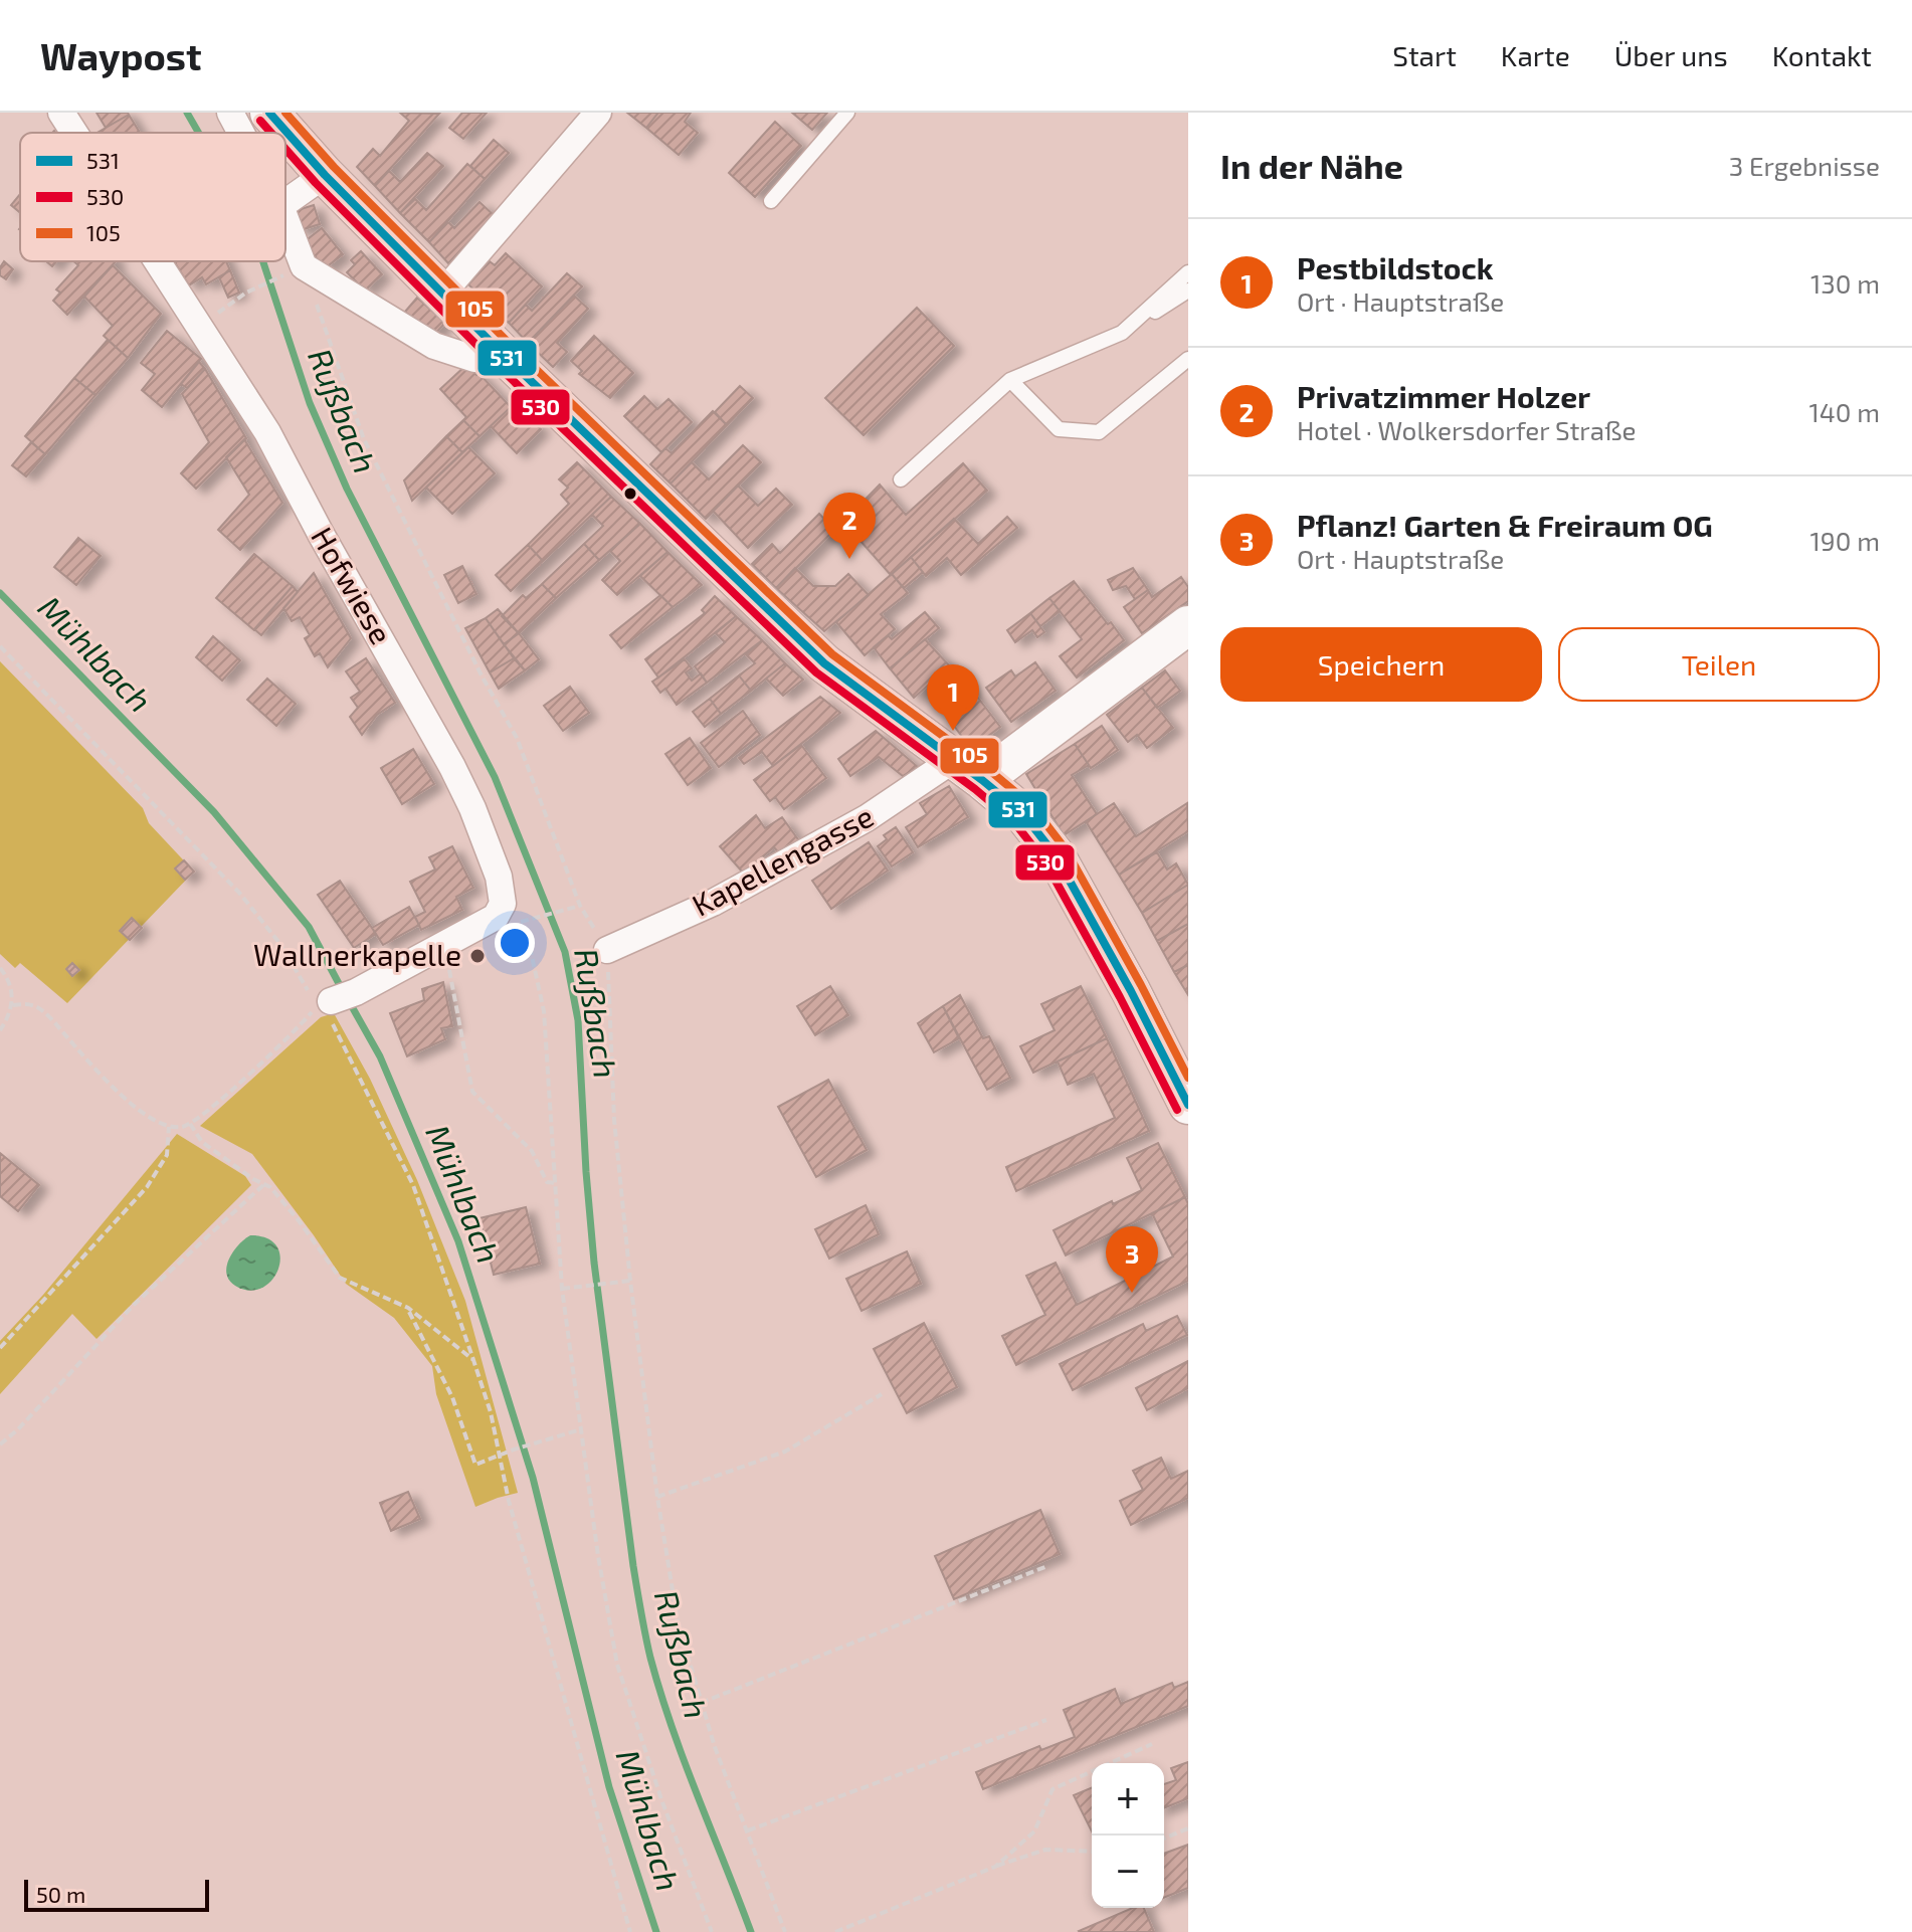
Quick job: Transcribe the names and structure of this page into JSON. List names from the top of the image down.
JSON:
{
  "streets": {
    "street": ["Hofwiese", "Kapellengasse"]
  },
  "water": ["Rußbach", "Mühlbach"],
  "places": ["Wallnerkapelle"],
  "lines": ["transit line 531", "transit line 105", "transit line 530"],
  "legend": ["531", "530", "105"],
  "scale_bar": "50 m",
  "page": {
    "header": "Waypost",
    "nav": [
      "Start",
      "Karte",
      "Über uns",
      "Kontakt"
    ],
    "heading": ["In der Nähe", "3 Ergebnisse"],
    "list": [
      {
        "mark": "1",
        "name": "Pestbildstock",
        "note": "Ort · Hauptstraße",
        "value": "130 m"
      },
      {
        "mark": "2",
        "name": "Privatzimmer Holzer",
        "note": "Hotel · Wolkersdorfer Straße",
        "value": "140 m"
      },
      {
        "mark": "3",
        "name": "Pflanz! Garten & Freiraum OG",
        "note": "Ort · Hauptstraße",
        "value": "190 m"
      }
    ],
    "pins": ["2", "1", "3"],
    "buttons": ["Speichern", "Teilen"],
    "map_buttons": ["+", "−"],
    "scale": "50 m"
  }
}
